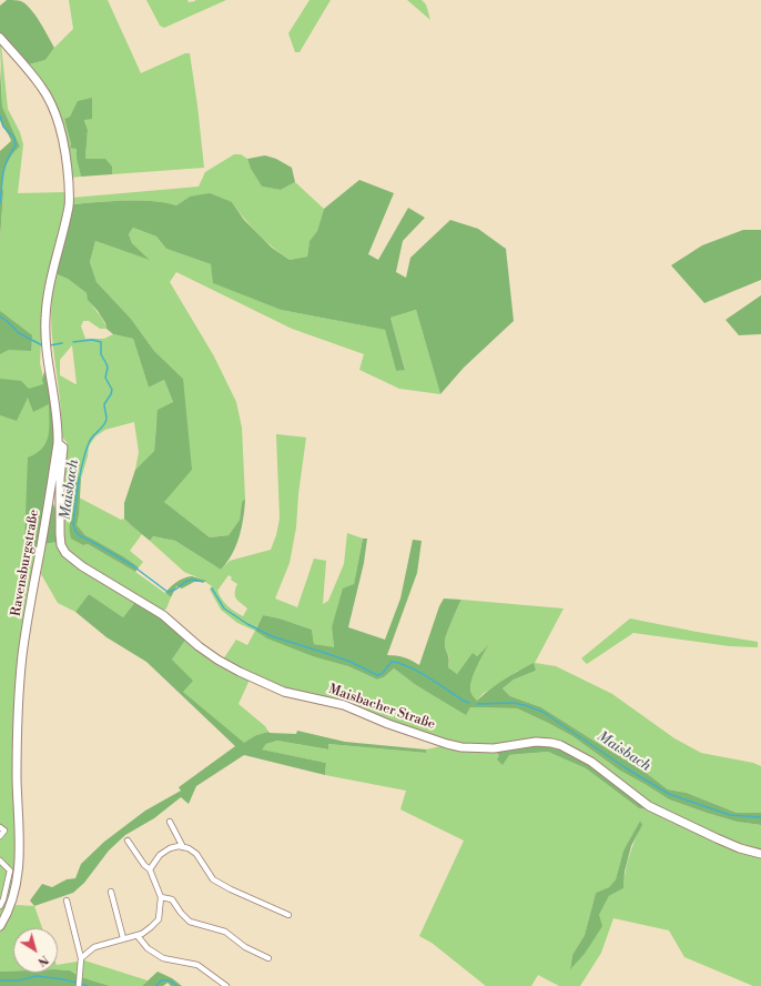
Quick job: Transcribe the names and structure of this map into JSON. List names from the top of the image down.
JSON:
{
  "streets": {
    "main road": ["Ravensburgstraße", "Maisbacher Straße"]
  },
  "crossings": [
    ["Ravensburgstraße", "Maisbacher Straße"]
  ],
  "water": ["Maisbach"],
  "north": "bottom right"
}
